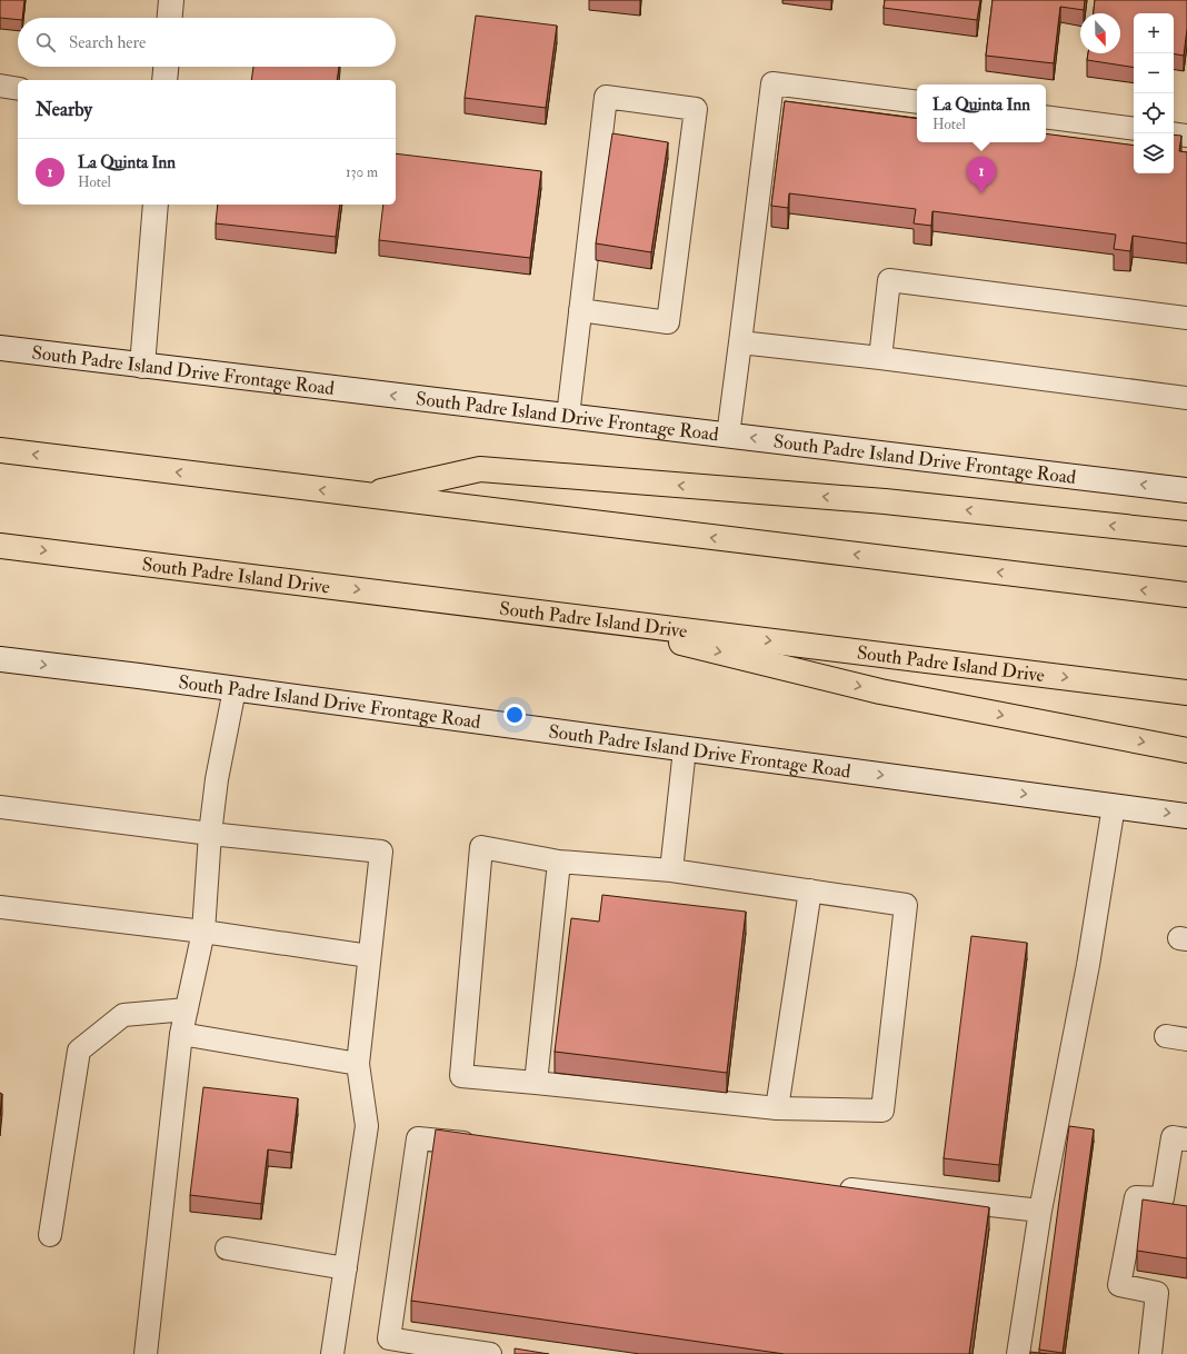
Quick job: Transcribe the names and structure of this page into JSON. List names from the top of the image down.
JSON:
{
  "streets": {
    "highway": ["South Padre Island Drive"],
    "main road": ["South Padre Island Drive Frontage Road"]
  },
  "north": "bottom",
  "page": {
    "map_buttons": ["+", "−"],
    "search": "Search here",
    "heading": "Nearby",
    "popup": ["La Quinta Inn", "Hotel"],
    "list": [
      {
        "mark": "1",
        "name": "La Quinta Inn",
        "note": "Hotel",
        "value": "130 m"
      }
    ],
    "pins": "1"
  }
}
